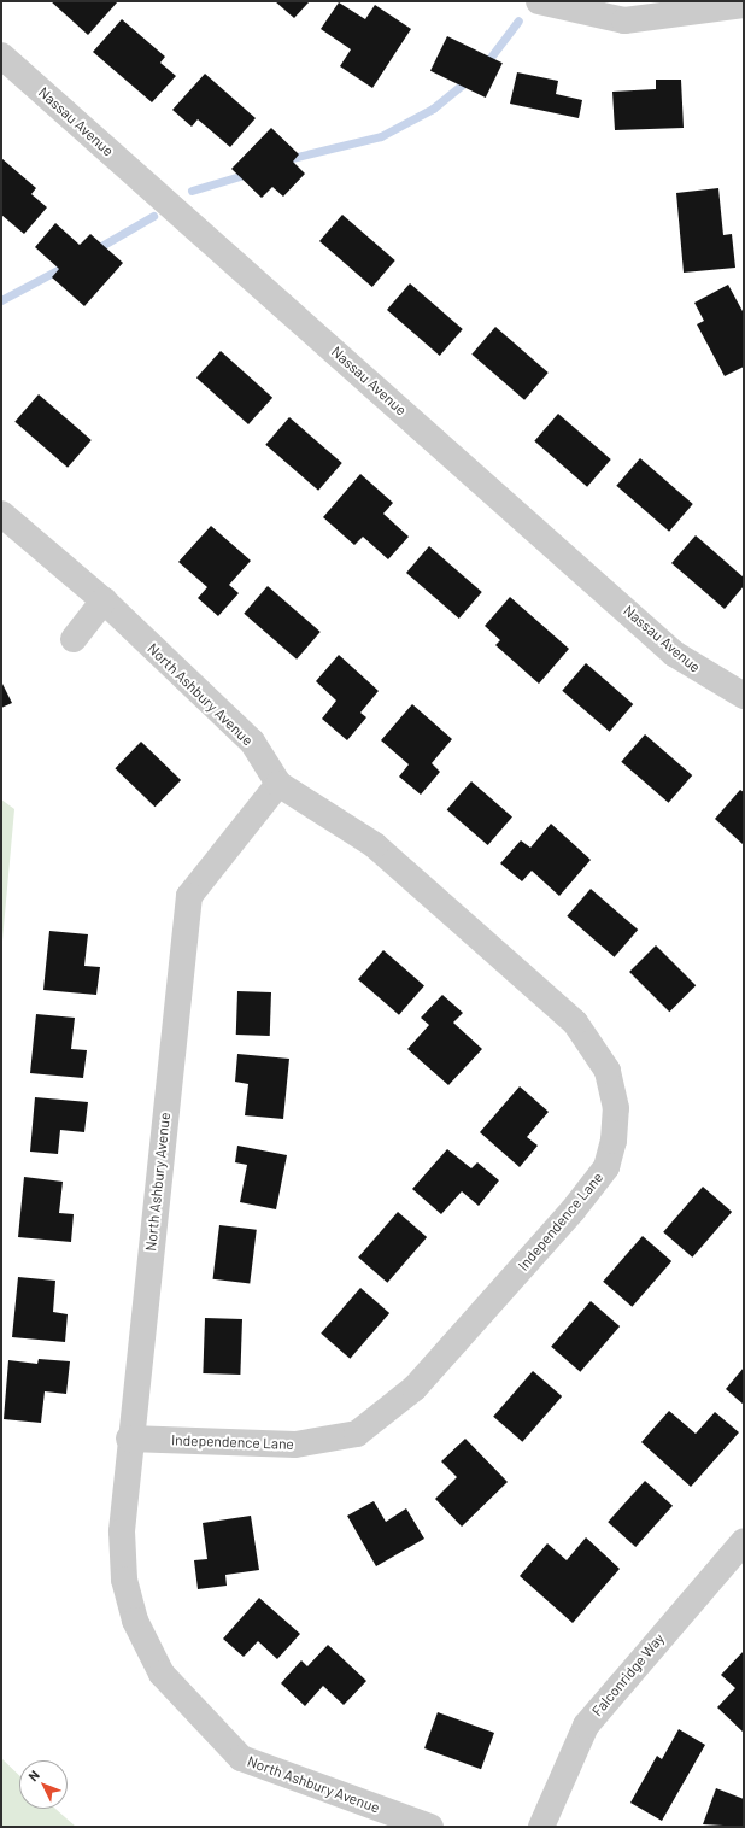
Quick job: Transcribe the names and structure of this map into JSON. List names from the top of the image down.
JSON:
{
  "streets": {
    "street": [
      "Nassau Avenue",
      "North Ashbury Avenue",
      "Independence Lane",
      "Falconridge Way"
    ]
  },
  "crossings": [
    ["North Ashbury Avenue", "Independence Lane"]
  ],
  "north": "top left"
}
